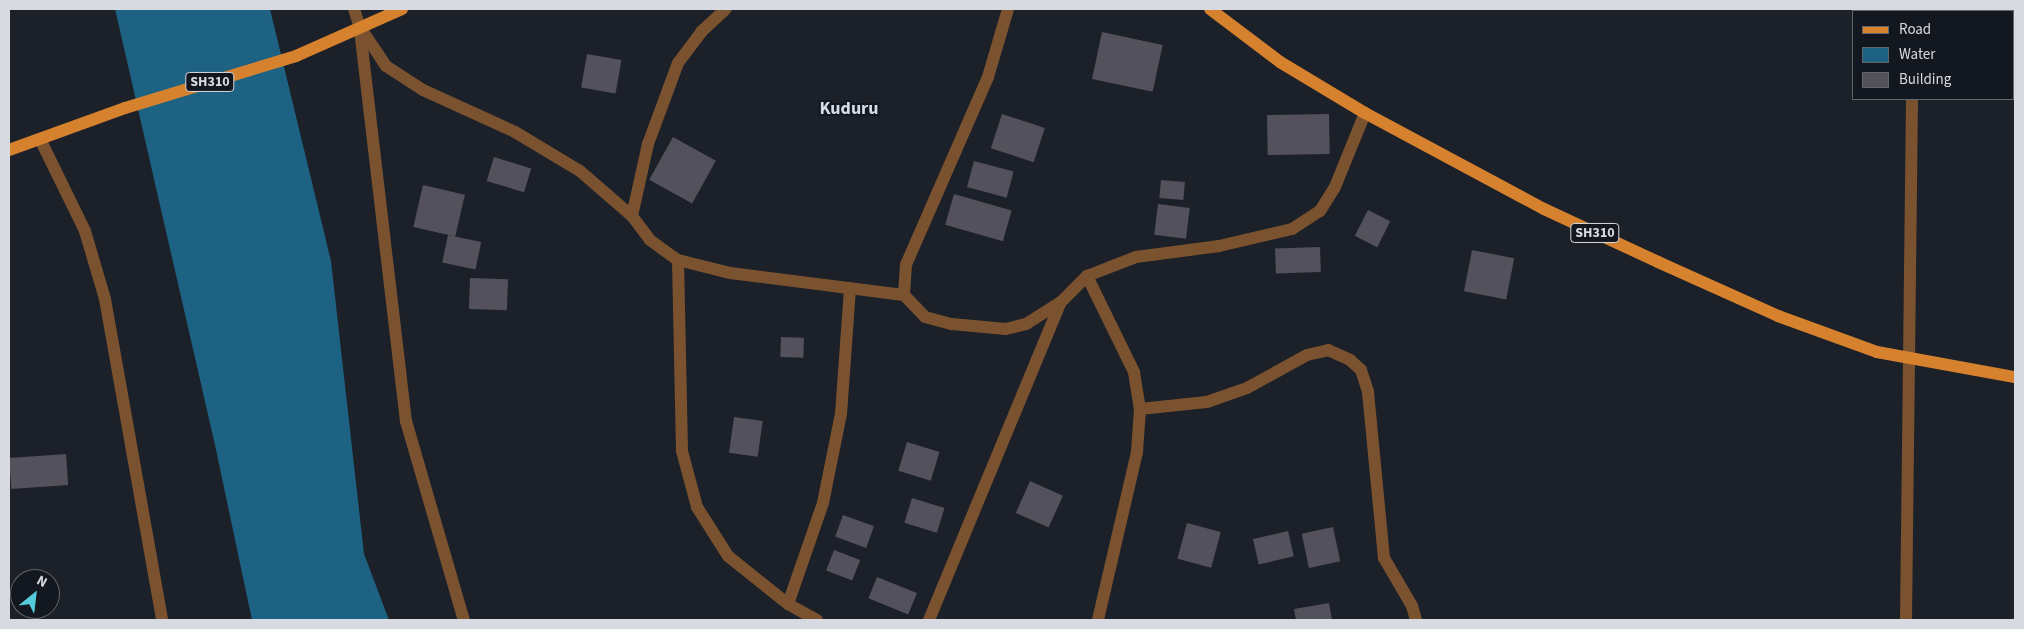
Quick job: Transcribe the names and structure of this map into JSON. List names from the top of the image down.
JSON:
{
  "streets": {
    "main road": ["SH310"]
  },
  "districts": ["Kuduru"],
  "legend": ["Road", "Water", "Building"],
  "north": "top right"
}
